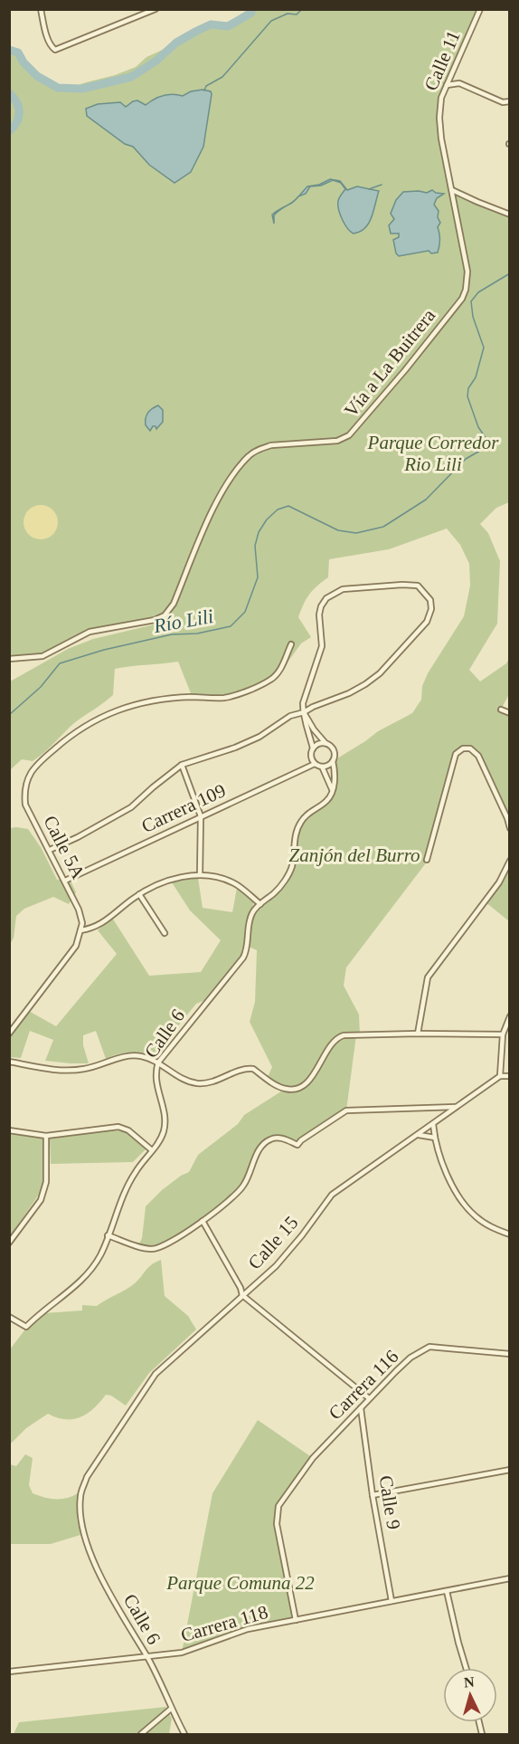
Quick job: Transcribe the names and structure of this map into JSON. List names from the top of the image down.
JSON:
{
  "streets": {
    "street": [
      "Calle 11",
      "Vía a La Buitrera",
      "Carrera 109",
      "Calle 5A",
      "Calle 6",
      "Calle 15",
      "Carrera 116",
      "Calle 9",
      "Carrera 118"
    ]
  },
  "crossings": [
    ["Calle 11", "Vía a La Buitrera"],
    ["Carrera 109", "Calle 5A"],
    ["Calle 6", "Calle 15"],
    ["Calle 6", "Carrera 118"],
    ["Carrera 116", "Calle 9"],
    ["Carrera 116", "Carrera 118"],
    ["Calle 9", "Carrera 118"]
  ],
  "water": ["Río Lili"],
  "parks": ["Parque Corredor Rio Lili", "Zanjón del Burro", "Parque Comuna 22"],
  "north": "top"
}
